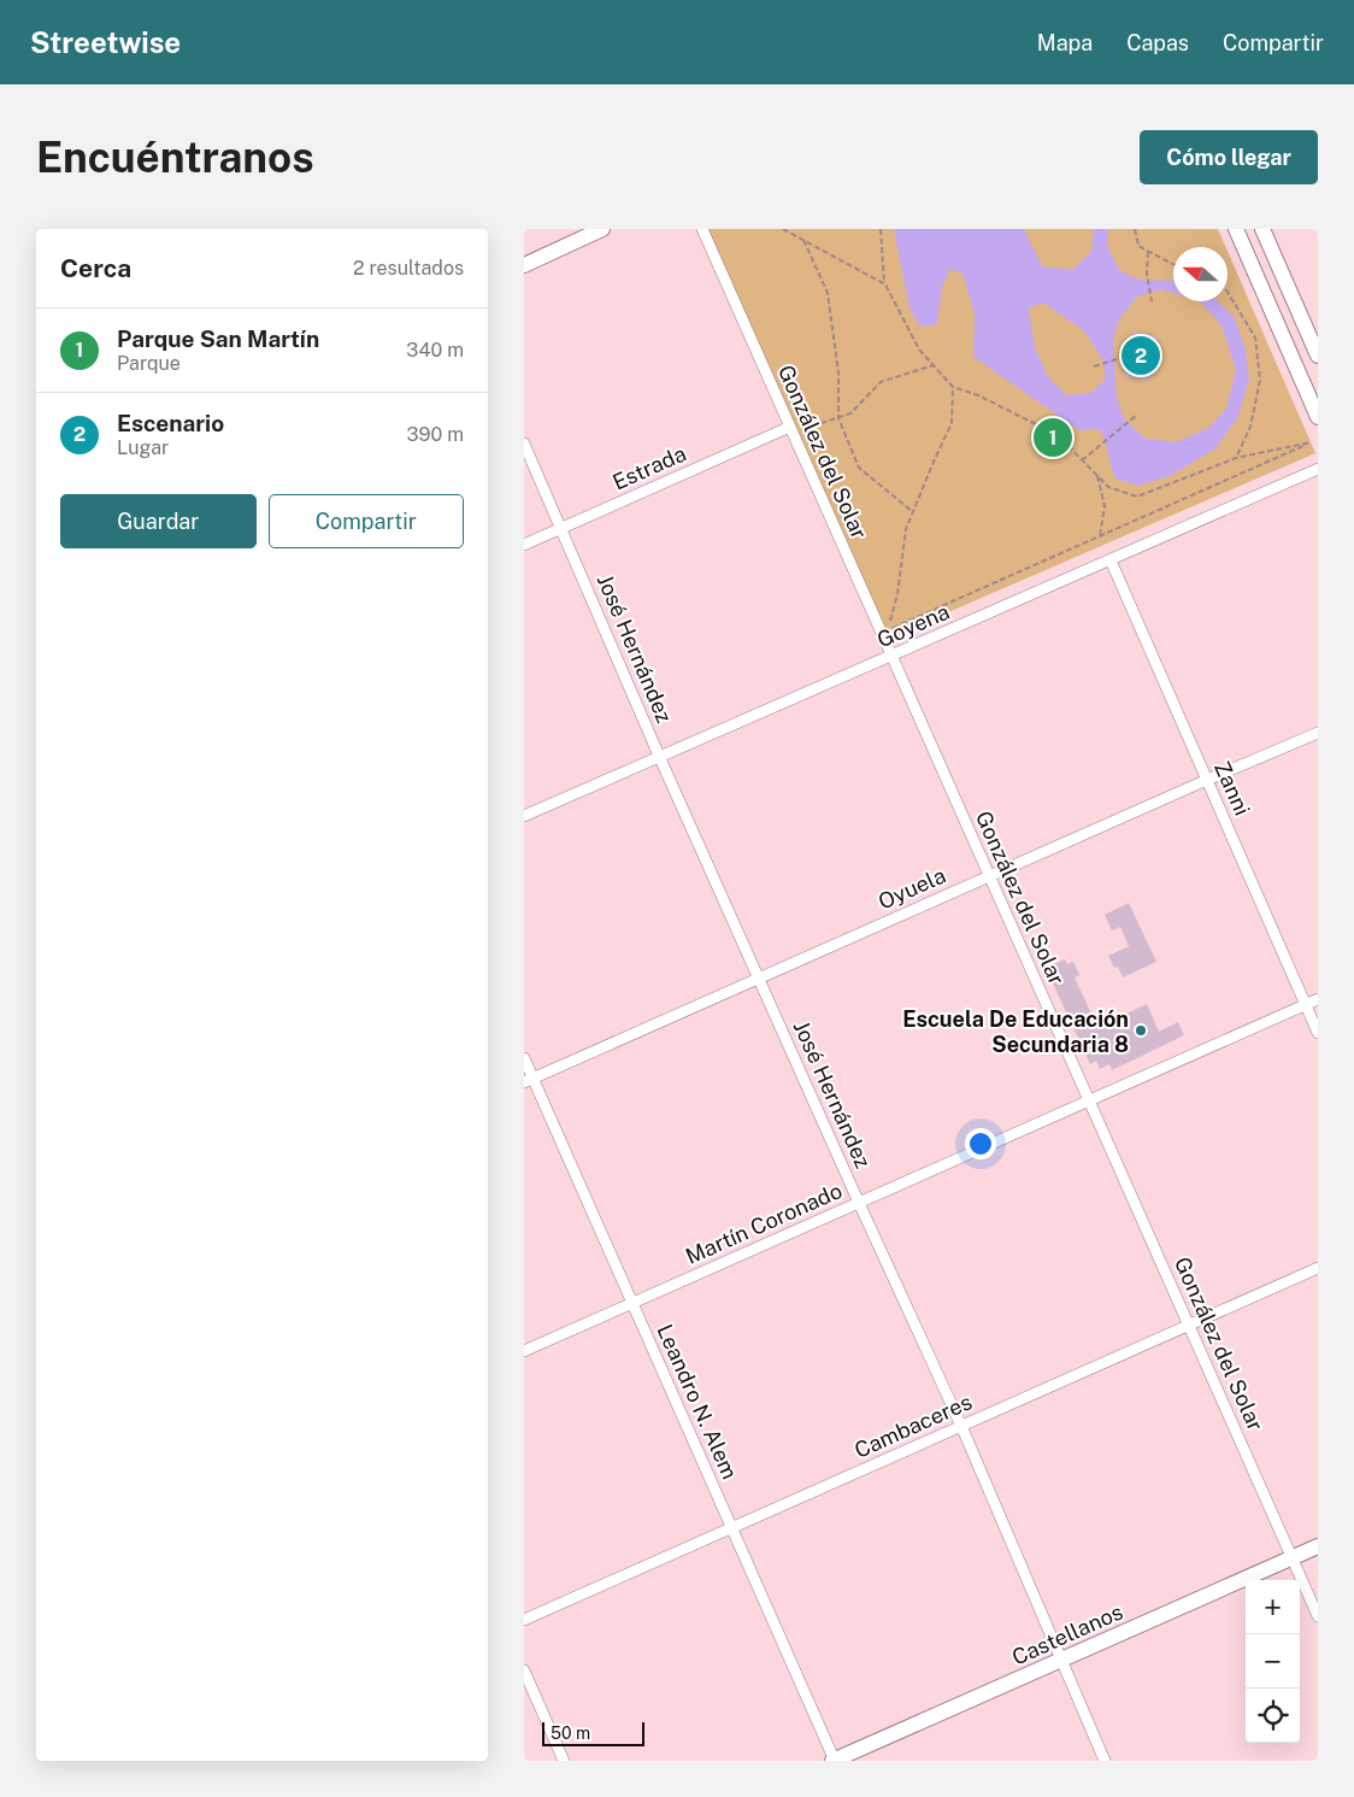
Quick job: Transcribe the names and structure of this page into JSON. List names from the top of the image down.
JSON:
{
  "streets": {
    "street": [
      "González del Solar",
      "Estrada",
      "Goyena",
      "José Hernández",
      "Zanni",
      "Oyuela",
      "Martín Coronado",
      "Leandro N. Alem",
      "Cambaceres",
      "Castellanos"
    ]
  },
  "crossings": [
    ["González del Solar", "Estrada"],
    ["González del Solar", "Goyena"],
    ["González del Solar", "Oyuela"],
    ["González del Solar", "Martín Coronado"],
    ["González del Solar", "Cambaceres"],
    ["González del Solar", "Castellanos"],
    ["Estrada", "José Hernández"],
    ["Goyena", "José Hernández"],
    ["Goyena", "Zanni"],
    ["José Hernández", "Oyuela"],
    ["José Hernández", "Martín Coronado"],
    ["José Hernández", "Cambaceres"],
    ["José Hernández", "Castellanos"],
    ["Zanni", "Oyuela"],
    ["Zanni", "Martín Coronado"],
    ["Oyuela", "Leandro N. Alem"],
    ["Martín Coronado", "Leandro N. Alem"],
    ["Leandro N. Alem", "Cambaceres"],
    ["Leandro N. Alem", "Castellanos"]
  ],
  "places": ["Escuela De Educación Secundaria 8"],
  "scale_bar": "50 m",
  "north": "left",
  "page": {
    "header": "Streetwise",
    "nav": ["Mapa", "Capas", "Compartir"],
    "buttons": [
      "Cómo llegar",
      ["Guardar", "Compartir"]
    ],
    "title": "Encuéntranos",
    "heading": ["Cerca", "2 resultados"],
    "list": [
      {
        "mark": "1",
        "name": "Parque San Martín",
        "note": "Parque",
        "value": "340 m"
      },
      {
        "mark": "2",
        "name": "Escenario",
        "note": "Lugar",
        "value": "390 m"
      }
    ],
    "pins": ["2", "1"],
    "map_buttons": ["+", "−"],
    "scale": "50 m"
  }
}
